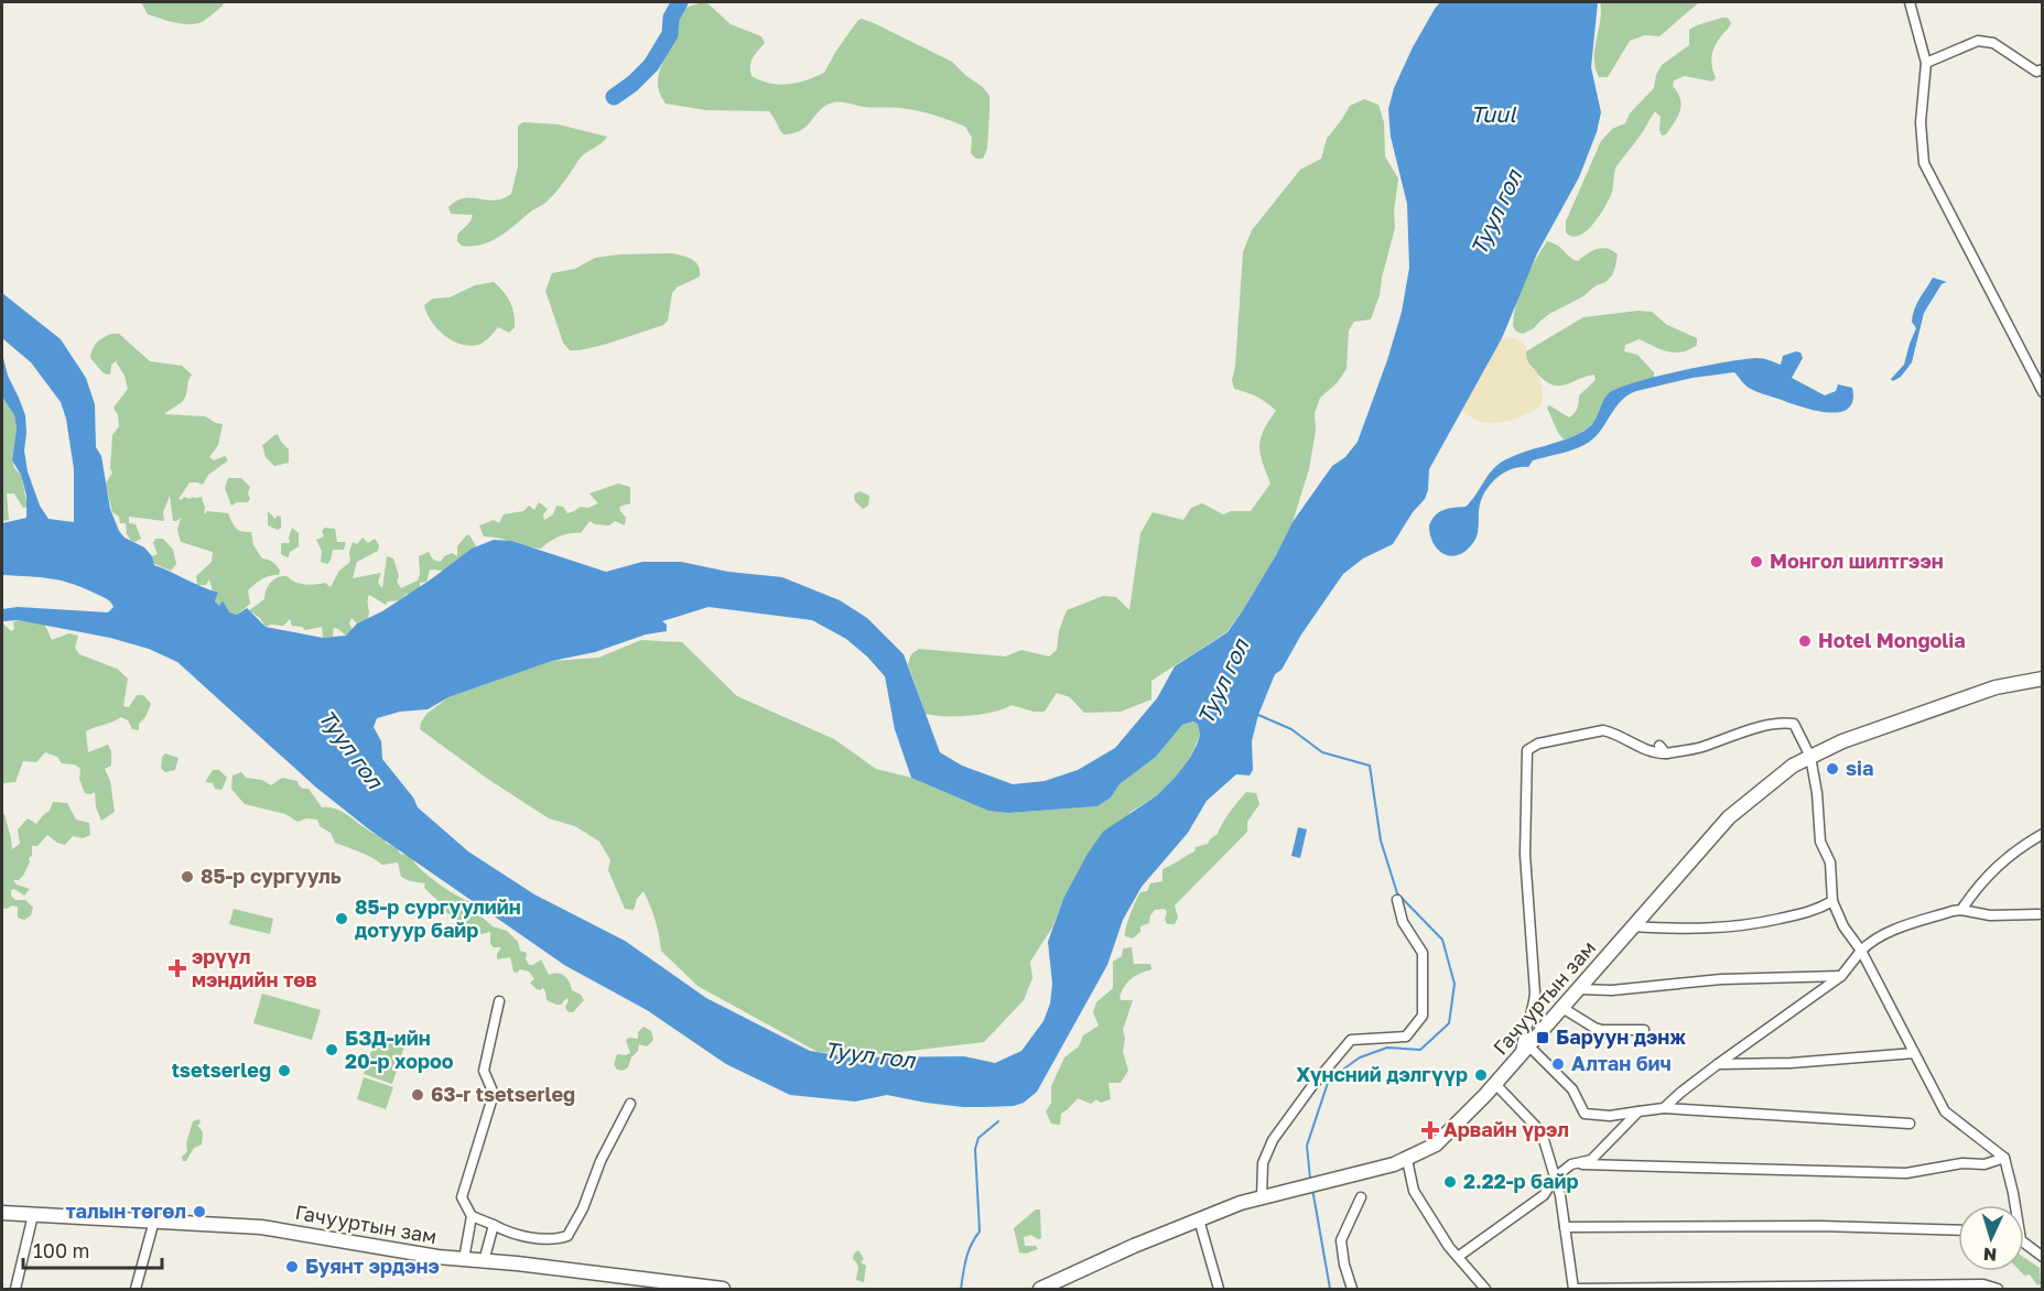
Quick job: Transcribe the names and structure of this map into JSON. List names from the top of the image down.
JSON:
{
  "streets": {
    "main road": ["Гачууртын зам"]
  },
  "water": ["Tuul", "Туул гол"],
  "places": {
    "other": [
      "Монгол шилтгээн",
      "Hotel Mongolia",
      "sia",
      "85-р сургууль",
      "85-р сургуулийн дотуур байр",
      "БЗД-ийн 20-р хороо",
      "Алтан бич",
      "tsetserleg",
      "Хүнсний дэлгүүр",
      "63-r tsetserleg",
      "2.22-р байр",
      "талын төгөл",
      "Буянт эрдэнэ"
    ],
    "health": ["эрүүл мэндийн төв", "Арвайн үрэл"],
    "transit": ["Баруун дэнж"]
  },
  "scale_bar": "100 m",
  "north": "bottom"
}
